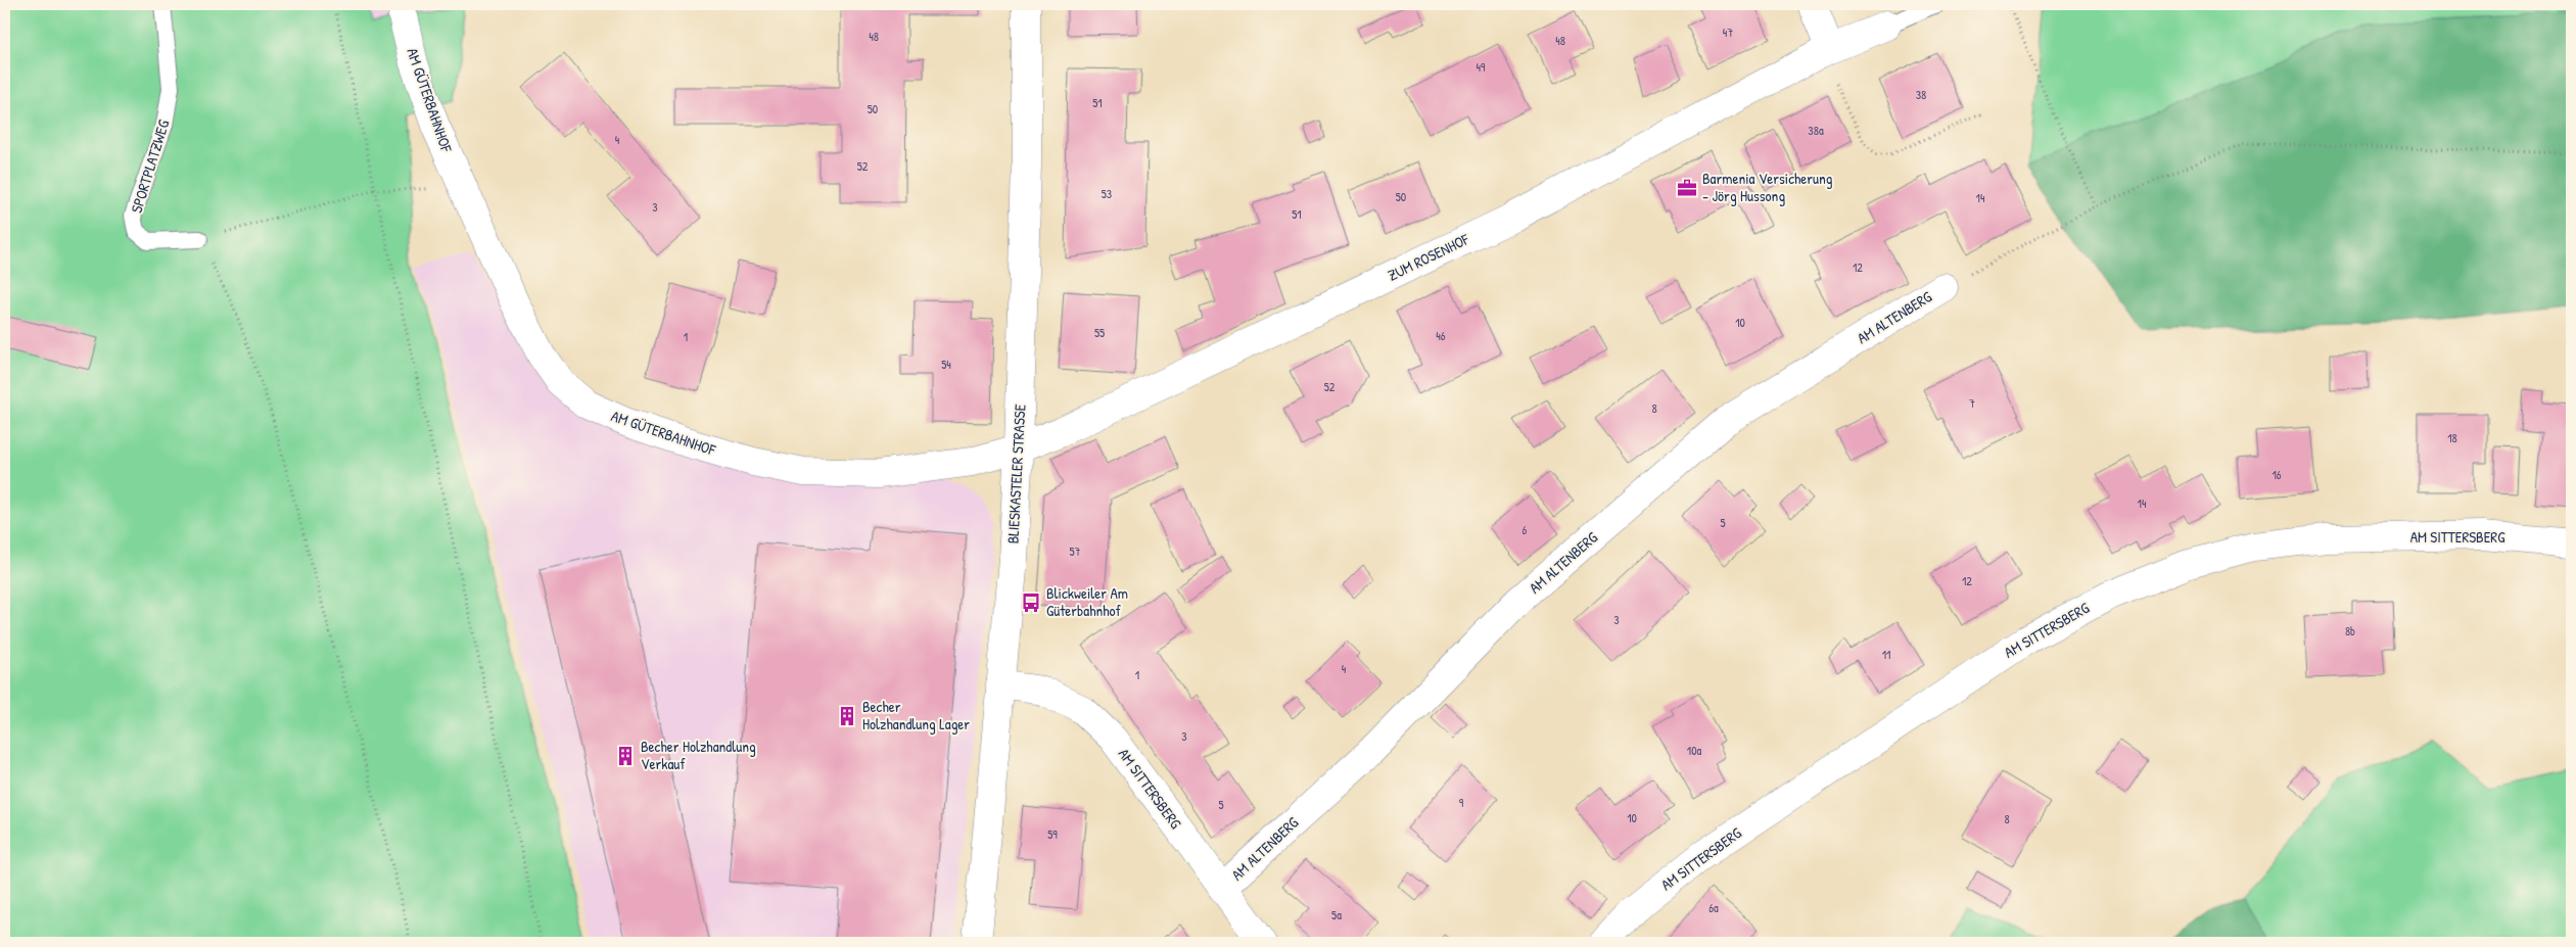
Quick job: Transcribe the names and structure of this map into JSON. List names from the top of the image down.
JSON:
{
  "streets": {
    "street": [
      "AM GÜTERBAHNHOF",
      "ZUM ROSENHOF",
      "AM ALTENBERG",
      "BLIESKASTELER STRASSE",
      "AM SITTERSBERG"
    ],
    "lane": ["SPORTPLATZWEG"]
  },
  "crossings": [
    ["AM GÜTERBAHNHOF", "ZUM ROSENHOF"],
    ["AM GÜTERBAHNHOF", "BLIESKASTELER STRASSE"],
    ["ZUM ROSENHOF", "BLIESKASTELER STRASSE"],
    ["AM ALTENBERG", "AM SITTERSBERG"],
    ["BLIESKASTELER STRASSE", "AM SITTERSBERG"]
  ],
  "places": {
    "office": ["Barmenia Versicherung - Jörg Hussong"],
    "bus stop": ["Blickweiler Am Güterbahnhof"],
    "building": ["Becher Holzhandlung Lager", "Becher Holzhandlung Verkauf"]
  },
  "house_numbers": [
    "47",
    "48",
    "48",
    "49",
    "38",
    "51",
    "50",
    "38a",
    "4",
    "52",
    "53",
    "50",
    "14",
    "3",
    "51",
    "12",
    "10",
    "55",
    "46",
    "1",
    "54",
    "52",
    "7",
    "8",
    "18",
    "16",
    "14",
    "5",
    "6",
    "57",
    "12",
    "3",
    "8b",
    "11",
    "4",
    "1",
    "3",
    "10a",
    "9",
    "5",
    "10",
    "8",
    "59",
    "6a",
    "5a"
  ]
}
